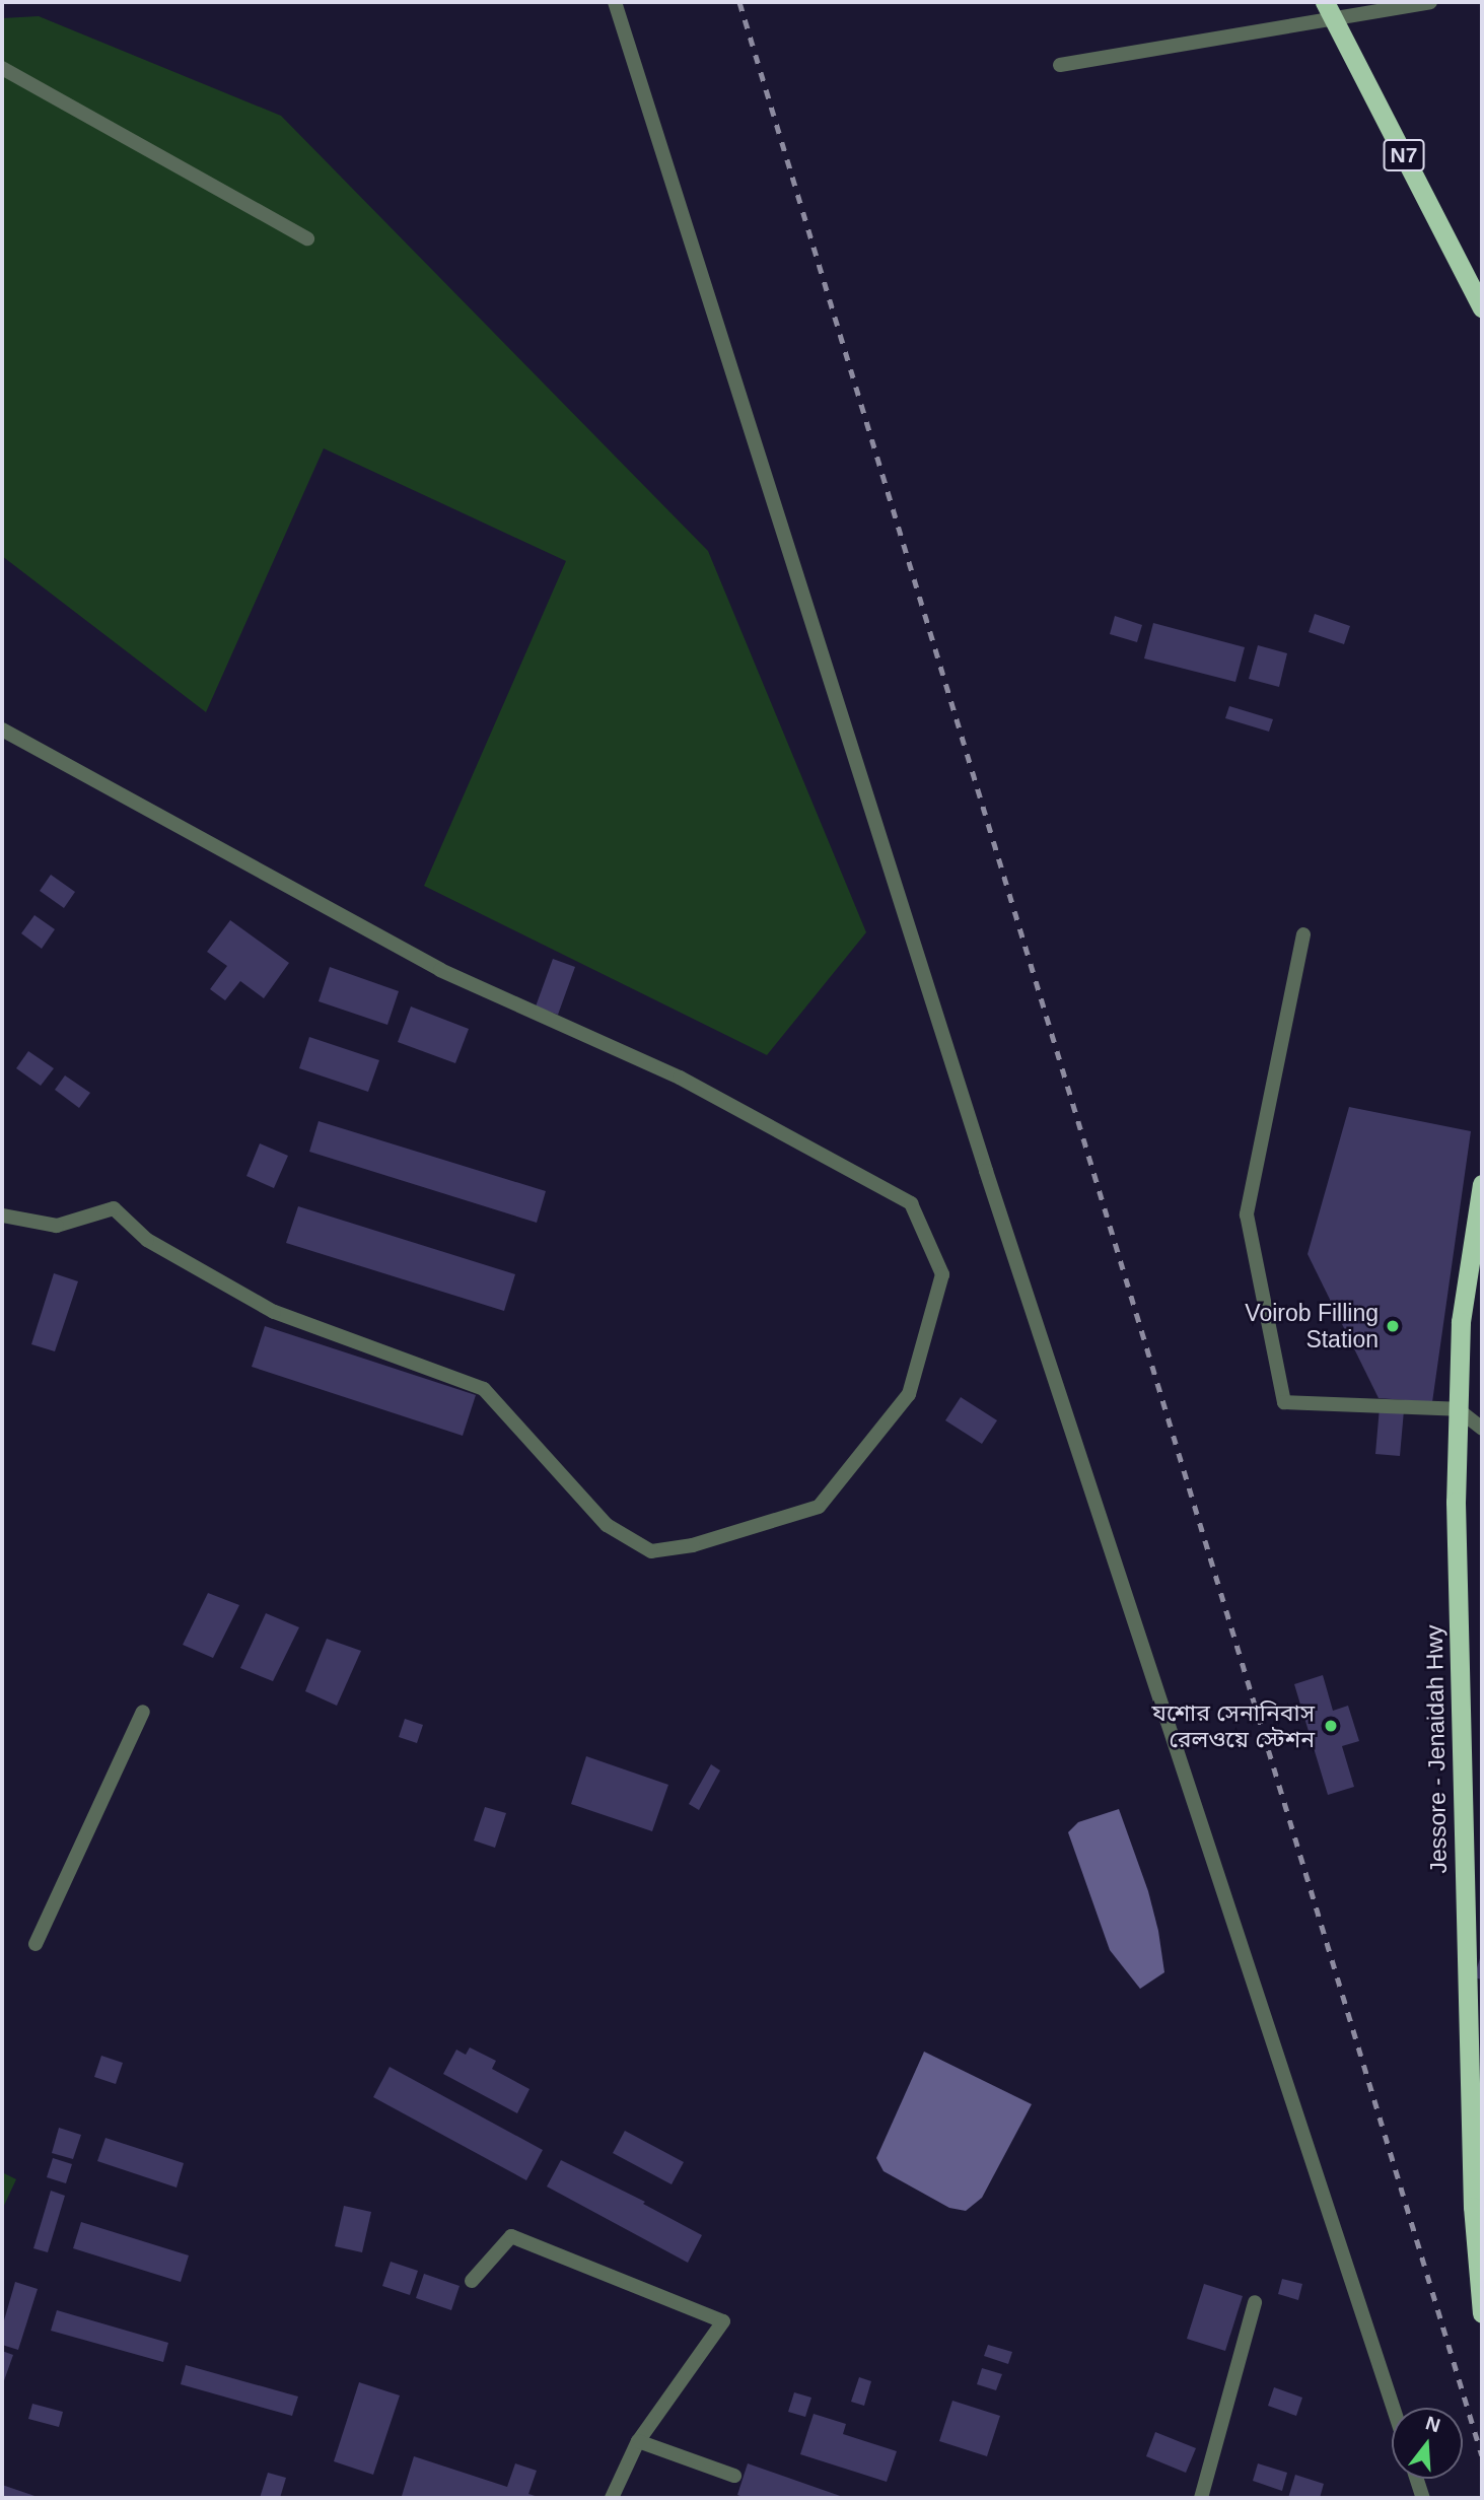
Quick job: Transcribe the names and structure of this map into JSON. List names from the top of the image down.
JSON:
{
  "streets": {
    "highway": ["N7", "Jessore - Jenaidah Hwy"]
  },
  "places": ["Voirob Filling Station", "যশোর সেনানিবাস রেলওয়ে স্টেশন"],
  "north": "top"
}
